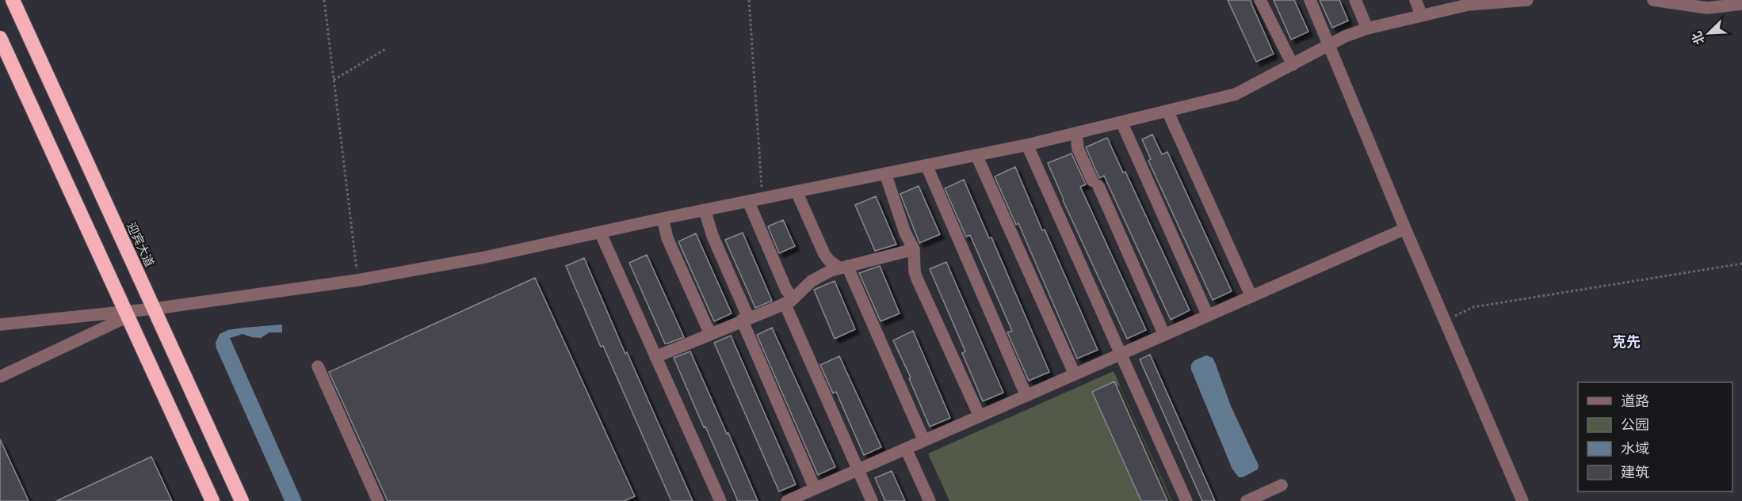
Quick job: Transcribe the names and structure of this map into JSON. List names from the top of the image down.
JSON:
{
  "streets": {
    "highway": ["迎宾大道"]
  },
  "districts": ["克先"],
  "legend": [
    "道路",
    "公园",
    "水域",
    "建筑"
  ],
  "north": "bottom left"
}
